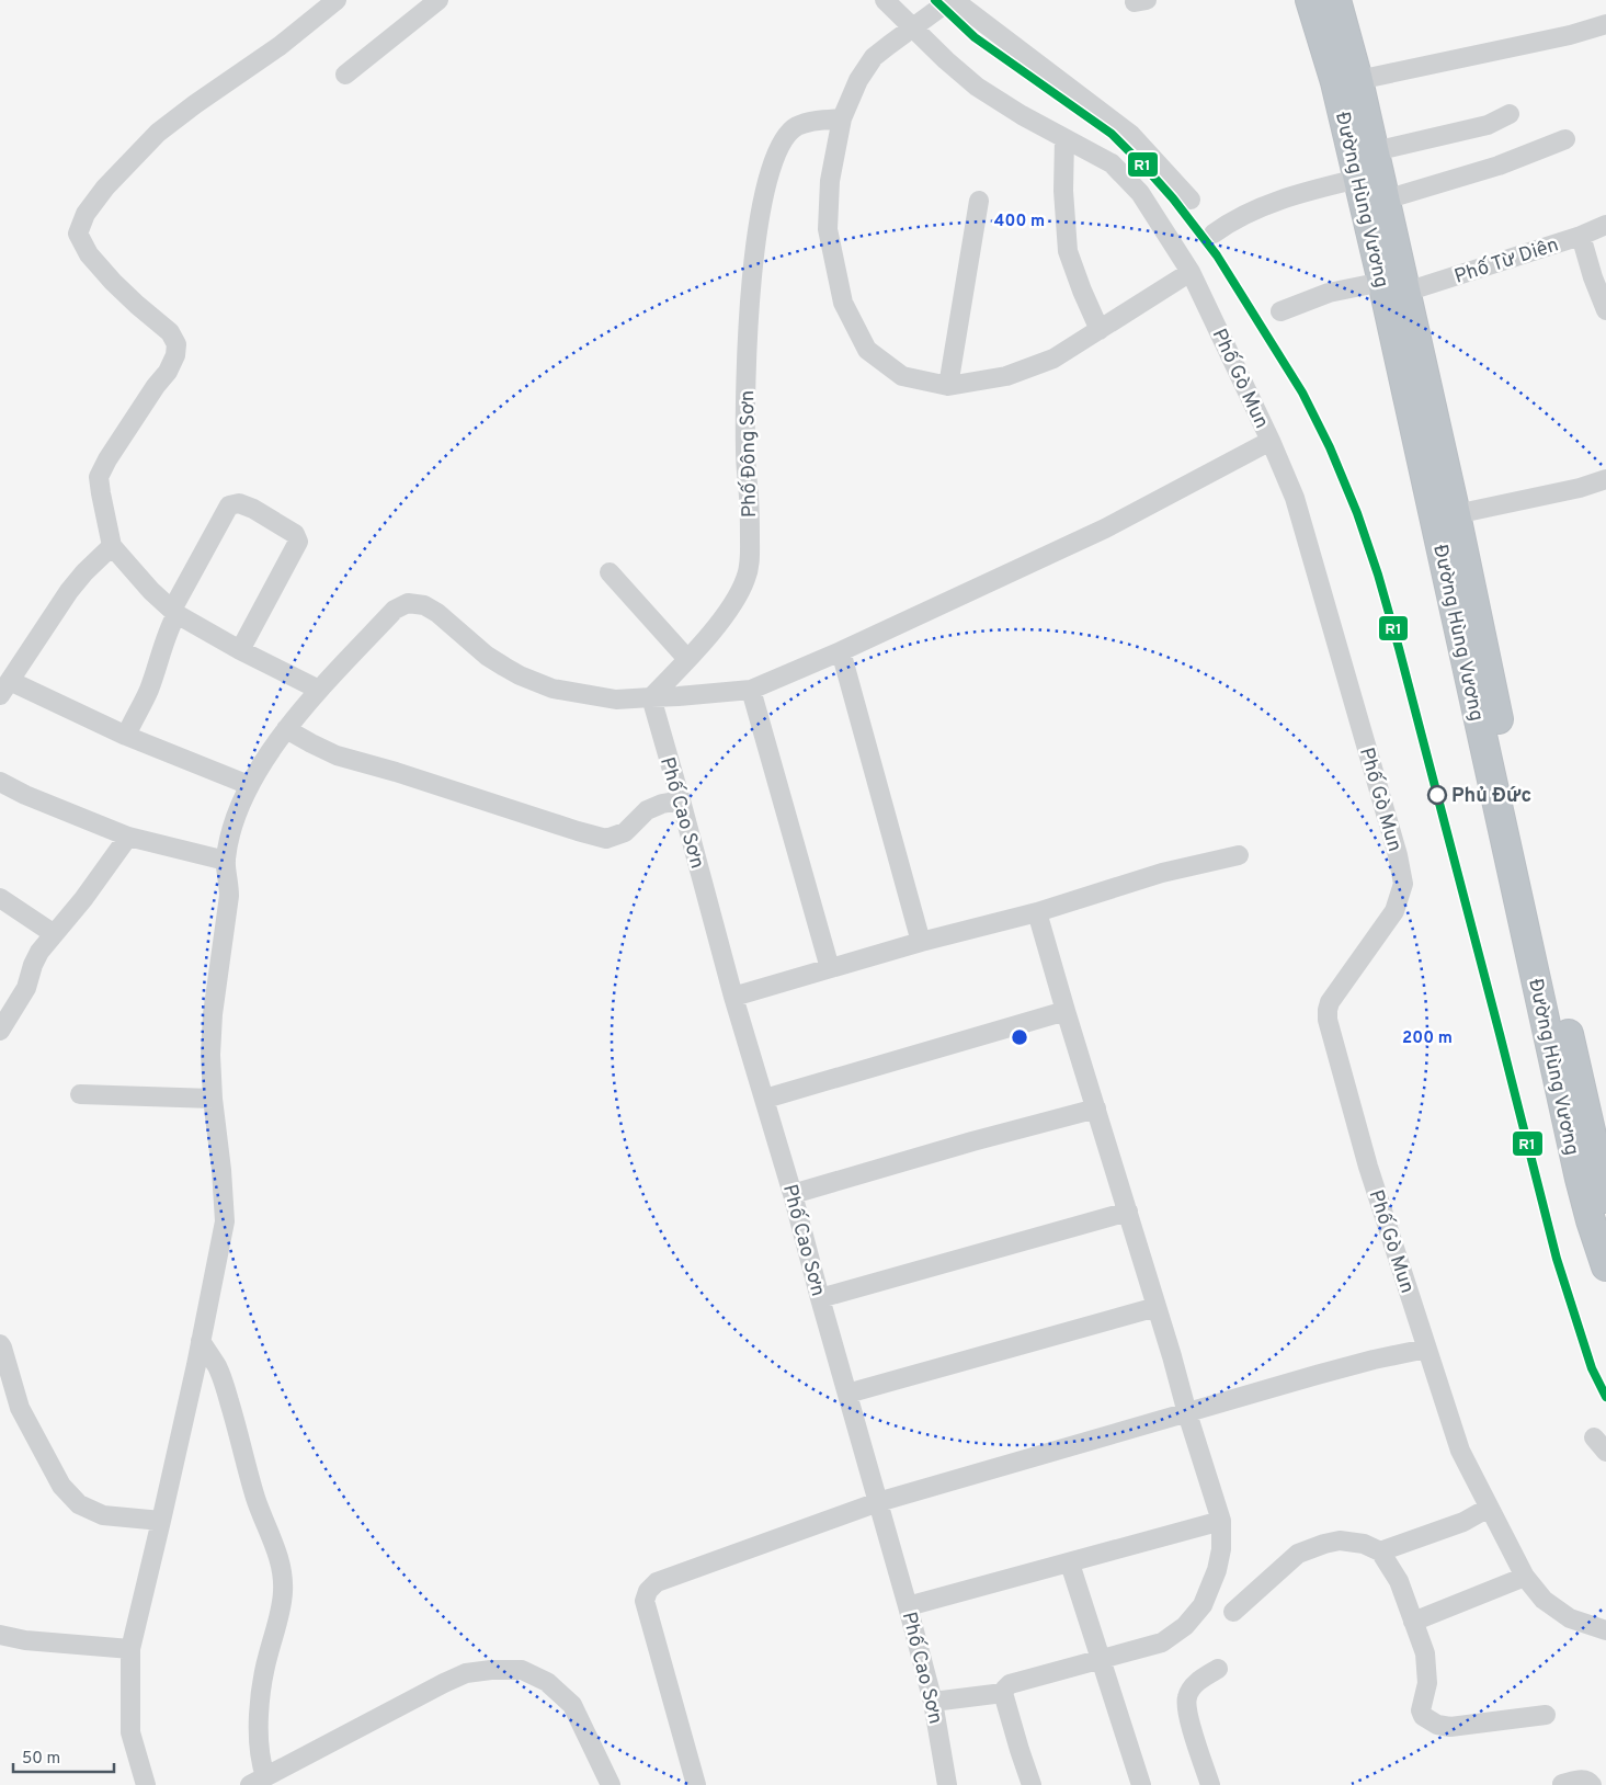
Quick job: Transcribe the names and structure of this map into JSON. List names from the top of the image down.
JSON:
{
  "streets": {
    "highway": ["Đường Hùng Vương"],
    "street": [
      "Phố Từ Diên",
      "Phố Gò Mun",
      "Phố Đông Sơn",
      "Phố Cao Sơn"
    ]
  },
  "crossings": [
    ["Đường Hùng Vương", "Phố Từ Diên"],
    ["Phố Đông Sơn", "Phố Cao Sơn"]
  ],
  "places": ["Phủ Đức"],
  "lines": ["transit line R1"],
  "scale_bar": "50 m",
  "rings": ["400 m", "200 m"]
}
